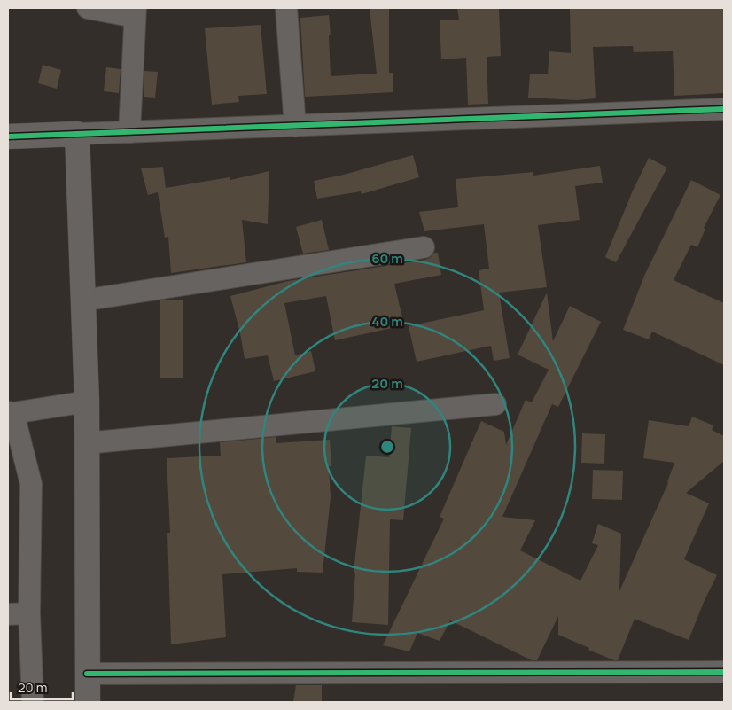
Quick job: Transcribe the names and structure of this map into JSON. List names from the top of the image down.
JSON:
{
  "scale_bar": "20 m",
  "rings": ["60 m", "40 m", "20 m"]
}
